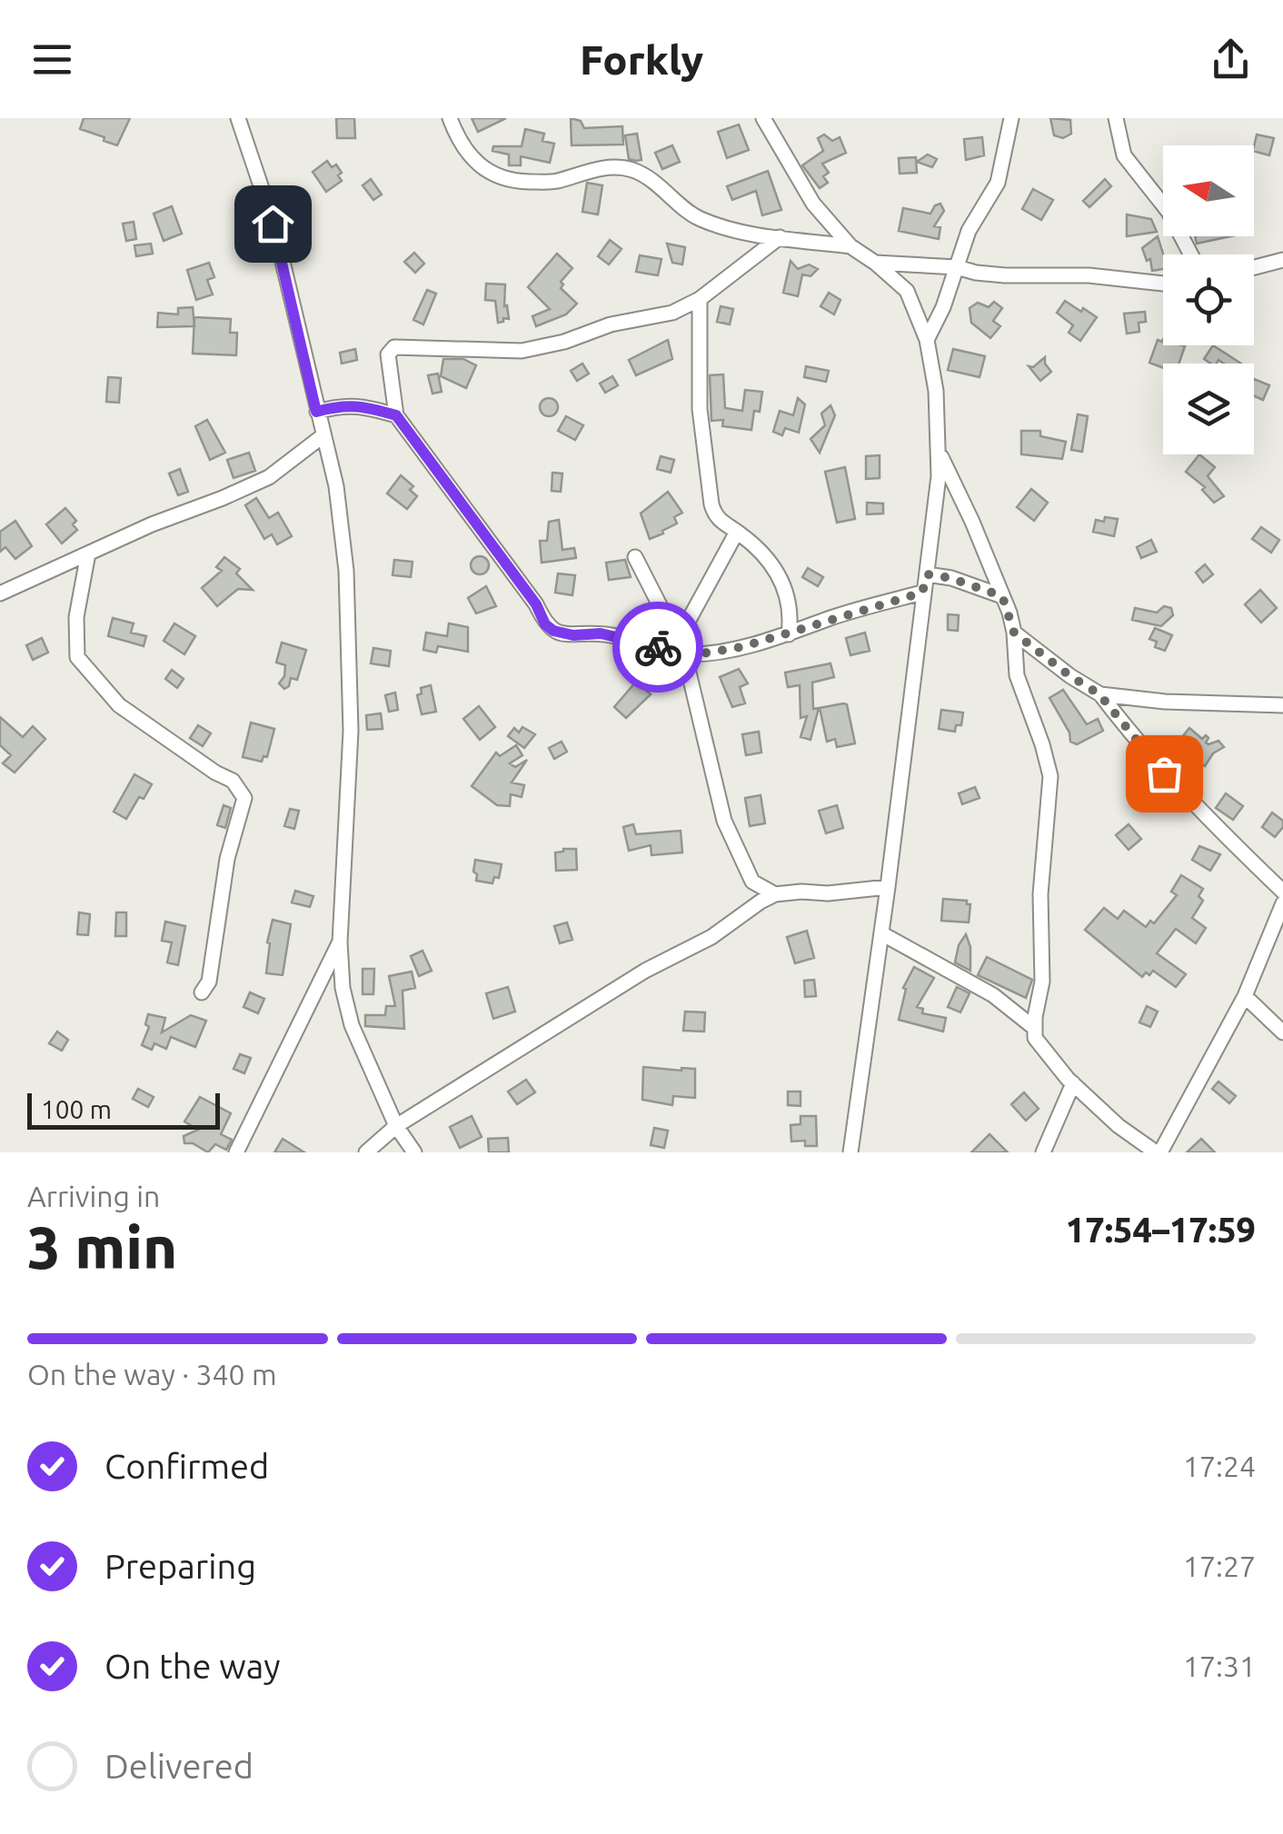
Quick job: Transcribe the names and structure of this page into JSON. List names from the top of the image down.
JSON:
{
  "scale_bar": "100 m",
  "north": "left",
  "page": {
    "header": "Forkly",
    "scale": "100 m",
    "heading": ["3 min", "Arriving in", "17:54–17:59"],
    "bar": "On the way · 340 m",
    "list": [
      ["Confirmed", "17:24"],
      ["Preparing", "17:27"],
      ["On the way", "17:31"],
      "Delivered"
    ]
  }
}
